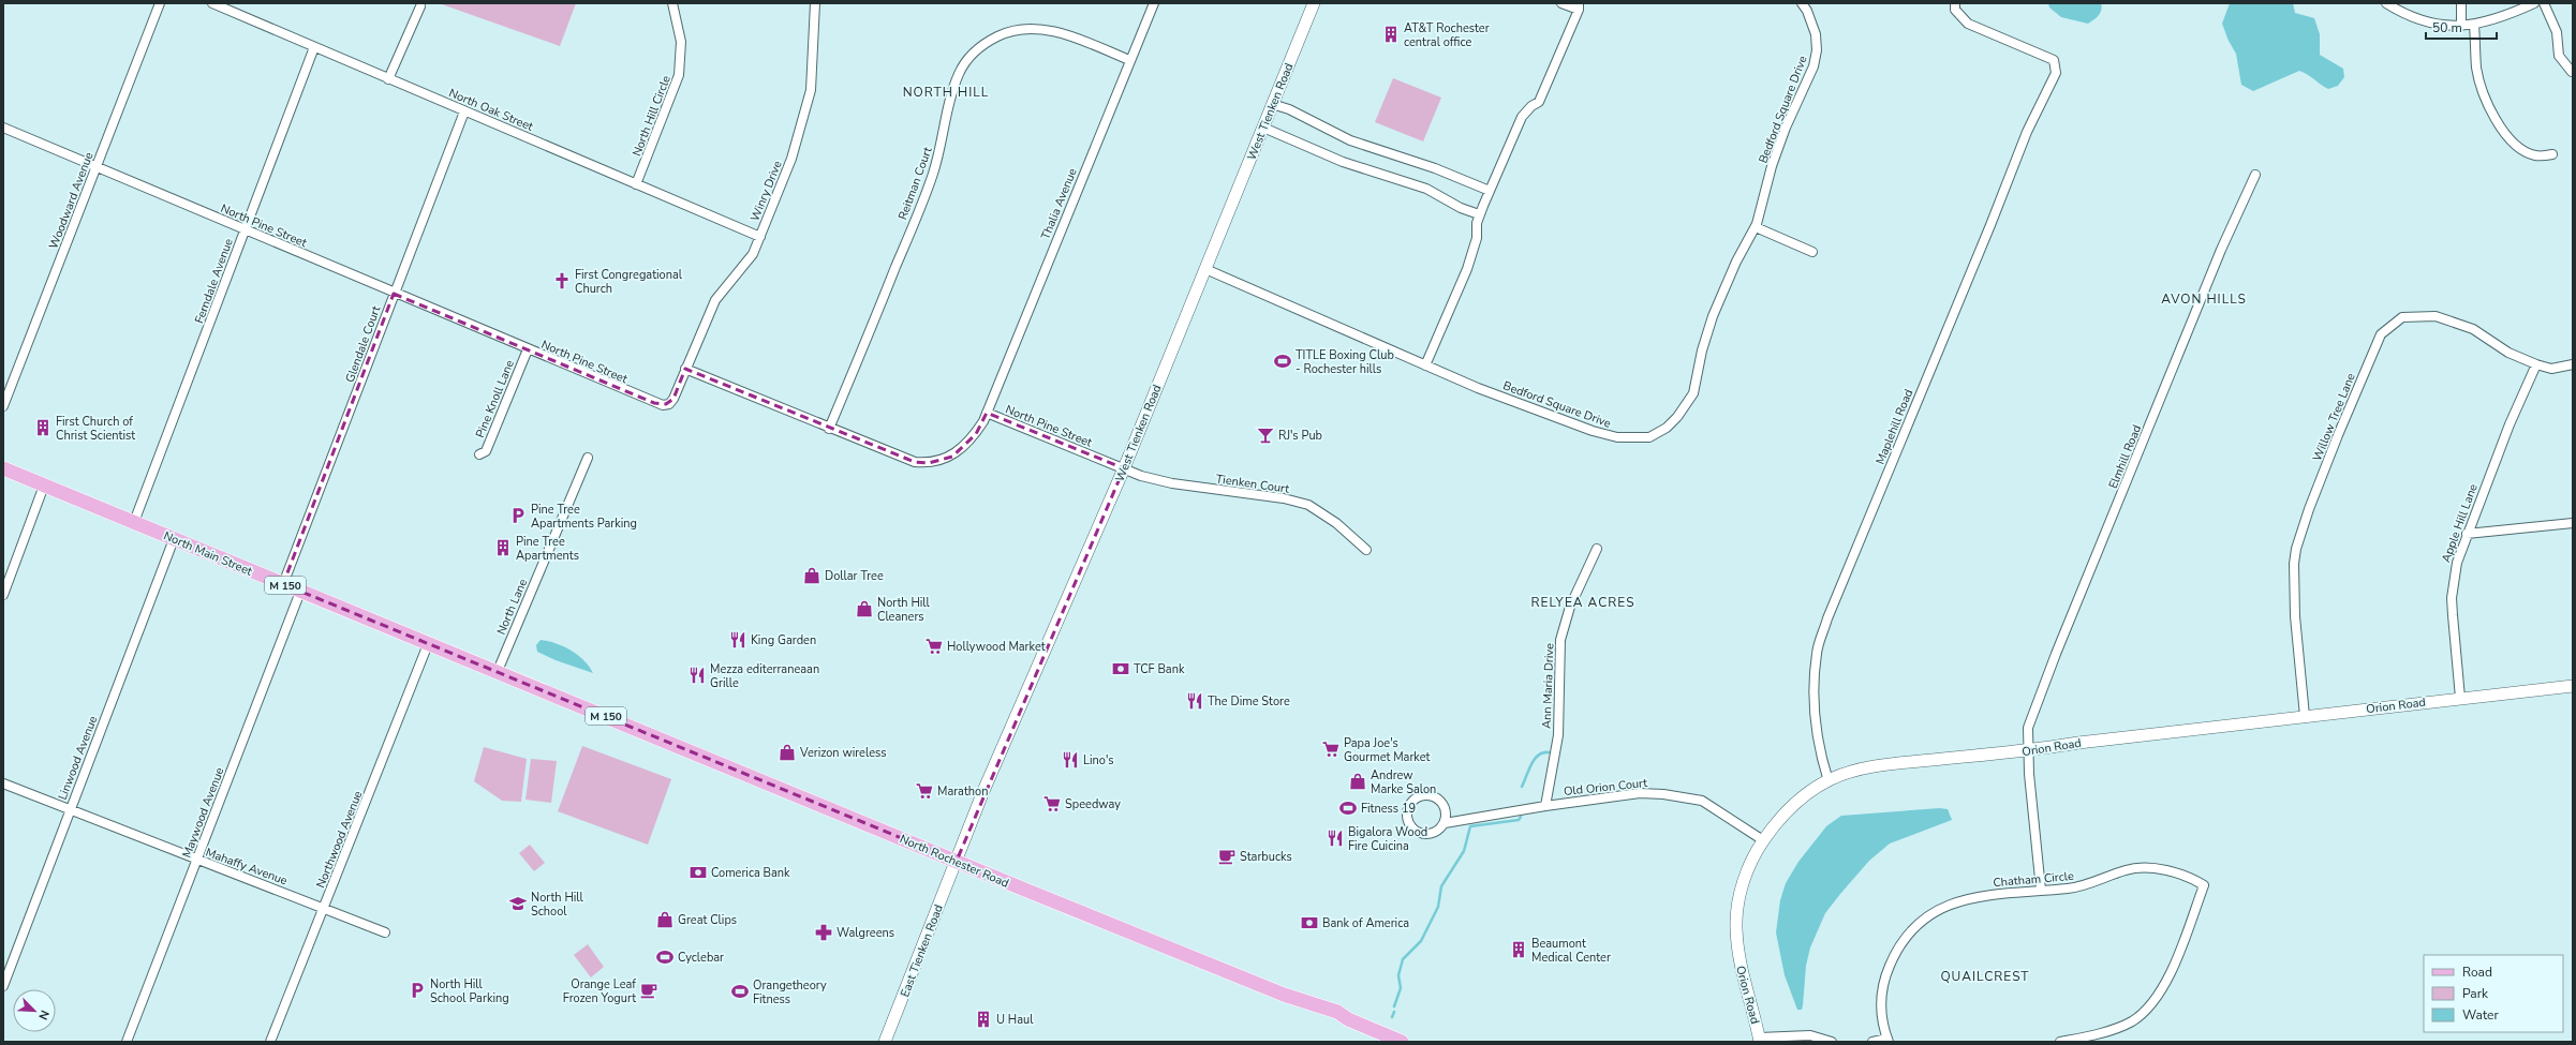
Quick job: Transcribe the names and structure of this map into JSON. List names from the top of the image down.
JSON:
{
  "streets": {
    "main road": [
      "West Tienken Road",
      "North Main Street",
      "M 150",
      "Orion Road",
      "North Rochester Road",
      "East Tienken Road"
    ],
    "street": [
      "North Oak Street",
      "Bedford Square Drive",
      "North Hill Circle",
      "Reitman Court",
      "Winry Drive",
      "Woodward Avenue",
      "Thalia Avenue",
      "North Pine Street",
      "Ferndale Avenue",
      "Glendale Court",
      "Pine Knoll Lane",
      "Willow Tree Lane",
      "Maplehill Road",
      "Elmhill Road",
      "Tienken Court",
      "Apple Hill Lane",
      "North Lane",
      "Ann Maria Drive",
      "Linwood Avenue",
      "Old Orion Court",
      "Maywood Avenue",
      "Northwood Avenue",
      "Mahaffy Avenue",
      "Chatham Circle"
    ]
  },
  "crossings": [
    ["North Oak Street", "North Hill Circle"],
    ["North Oak Street", "Winry Drive"],
    ["North Oak Street", "Ferndale Avenue"],
    ["North Oak Street", "Glendale Court"],
    ["Bedford Square Drive", "West Tienken Road"],
    ["West Tienken Road", "North Pine Street"],
    ["West Tienken Road", "Tienken Court"],
    ["West Tienken Road", "North Rochester Road"],
    ["West Tienken Road", "East Tienken Road"],
    ["Reitman Court", "Thalia Avenue"],
    ["Reitman Court", "North Pine Street"],
    ["Winry Drive", "North Pine Street"],
    ["Woodward Avenue", "North Pine Street"],
    ["Thalia Avenue", "North Pine Street"],
    ["North Pine Street", "Ferndale Avenue"],
    ["North Pine Street", "Glendale Court"],
    ["North Pine Street", "Pine Knoll Lane"],
    ["North Pine Street", "Tienken Court"],
    ["Ferndale Avenue", "North Main Street"],
    ["Glendale Court", "North Main Street"],
    ["Willow Tree Lane", "Apple Hill Lane"],
    ["Willow Tree Lane", "Orion Road"],
    ["Maplehill Road", "Orion Road"],
    ["Elmhill Road", "Orion Road"],
    ["Elmhill Road", "Chatham Circle"],
    ["Apple Hill Lane", "Orion Road"],
    ["North Main Street", "North Lane"],
    ["North Main Street", "Linwood Avenue"],
    ["North Main Street", "Maywood Avenue"],
    ["North Main Street", "Northwood Avenue"],
    ["North Main Street", "North Rochester Road"],
    ["North Lane", "North Rochester Road"],
    ["Ann Maria Drive", "Old Orion Court"],
    ["Orion Road", "Old Orion Court"],
    ["Linwood Avenue", "Mahaffy Avenue"],
    ["Maywood Avenue", "Mahaffy Avenue"],
    ["Northwood Avenue", "Mahaffy Avenue"],
    ["North Rochester Road", "East Tienken Road"]
  ],
  "districts": [
    "NORTH HILL",
    "AVON HILLS",
    "RELYEA ACRES",
    "QUAILCREST"
  ],
  "places": {
    "building": [
      "AT&T Rochester central office",
      "First Church of Christ Scientist",
      "Pine Tree Apartments",
      "Beaumont Medical Center",
      "U Haul"
    ],
    "church": ["First Congregational Church"],
    "sports": [
      "TITLE Boxing Club - Rochester hills",
      "Fitness 19",
      "Cyclebar",
      "Orangetheory Fitness"
    ],
    "bar": ["RJ's Pub"],
    "parking": ["Pine Tree Apartments Parking", "North Hill School Parking"],
    "shop": [
      "Dollar Tree",
      "North Hill Cleaners",
      "Verizon wireless",
      "Andrew Marke Salon",
      "Great Clips"
    ],
    "restaurant": [
      "King Garden",
      "Mezza editerraneaan Grille",
      "The Dime Store",
      "Lino's",
      "Bigalora Wood Fire Cuicina"
    ],
    "supermarket": [
      "Hollywood Market",
      "Papa Joe's Gourmet Market",
      "Marathon",
      "Speedway"
    ],
    "bank": ["TCF Bank", "Comerica Bank", "Bank of America"],
    "cafe": ["Starbucks", "Orange Leaf Frozen Yogurt"],
    "school or university": ["North Hill School"],
    "pharmacy": ["Walgreens"]
  },
  "legend": ["Road", "Park", "Water"],
  "scale_bar": "50 m",
  "north": "bottom right"
}
